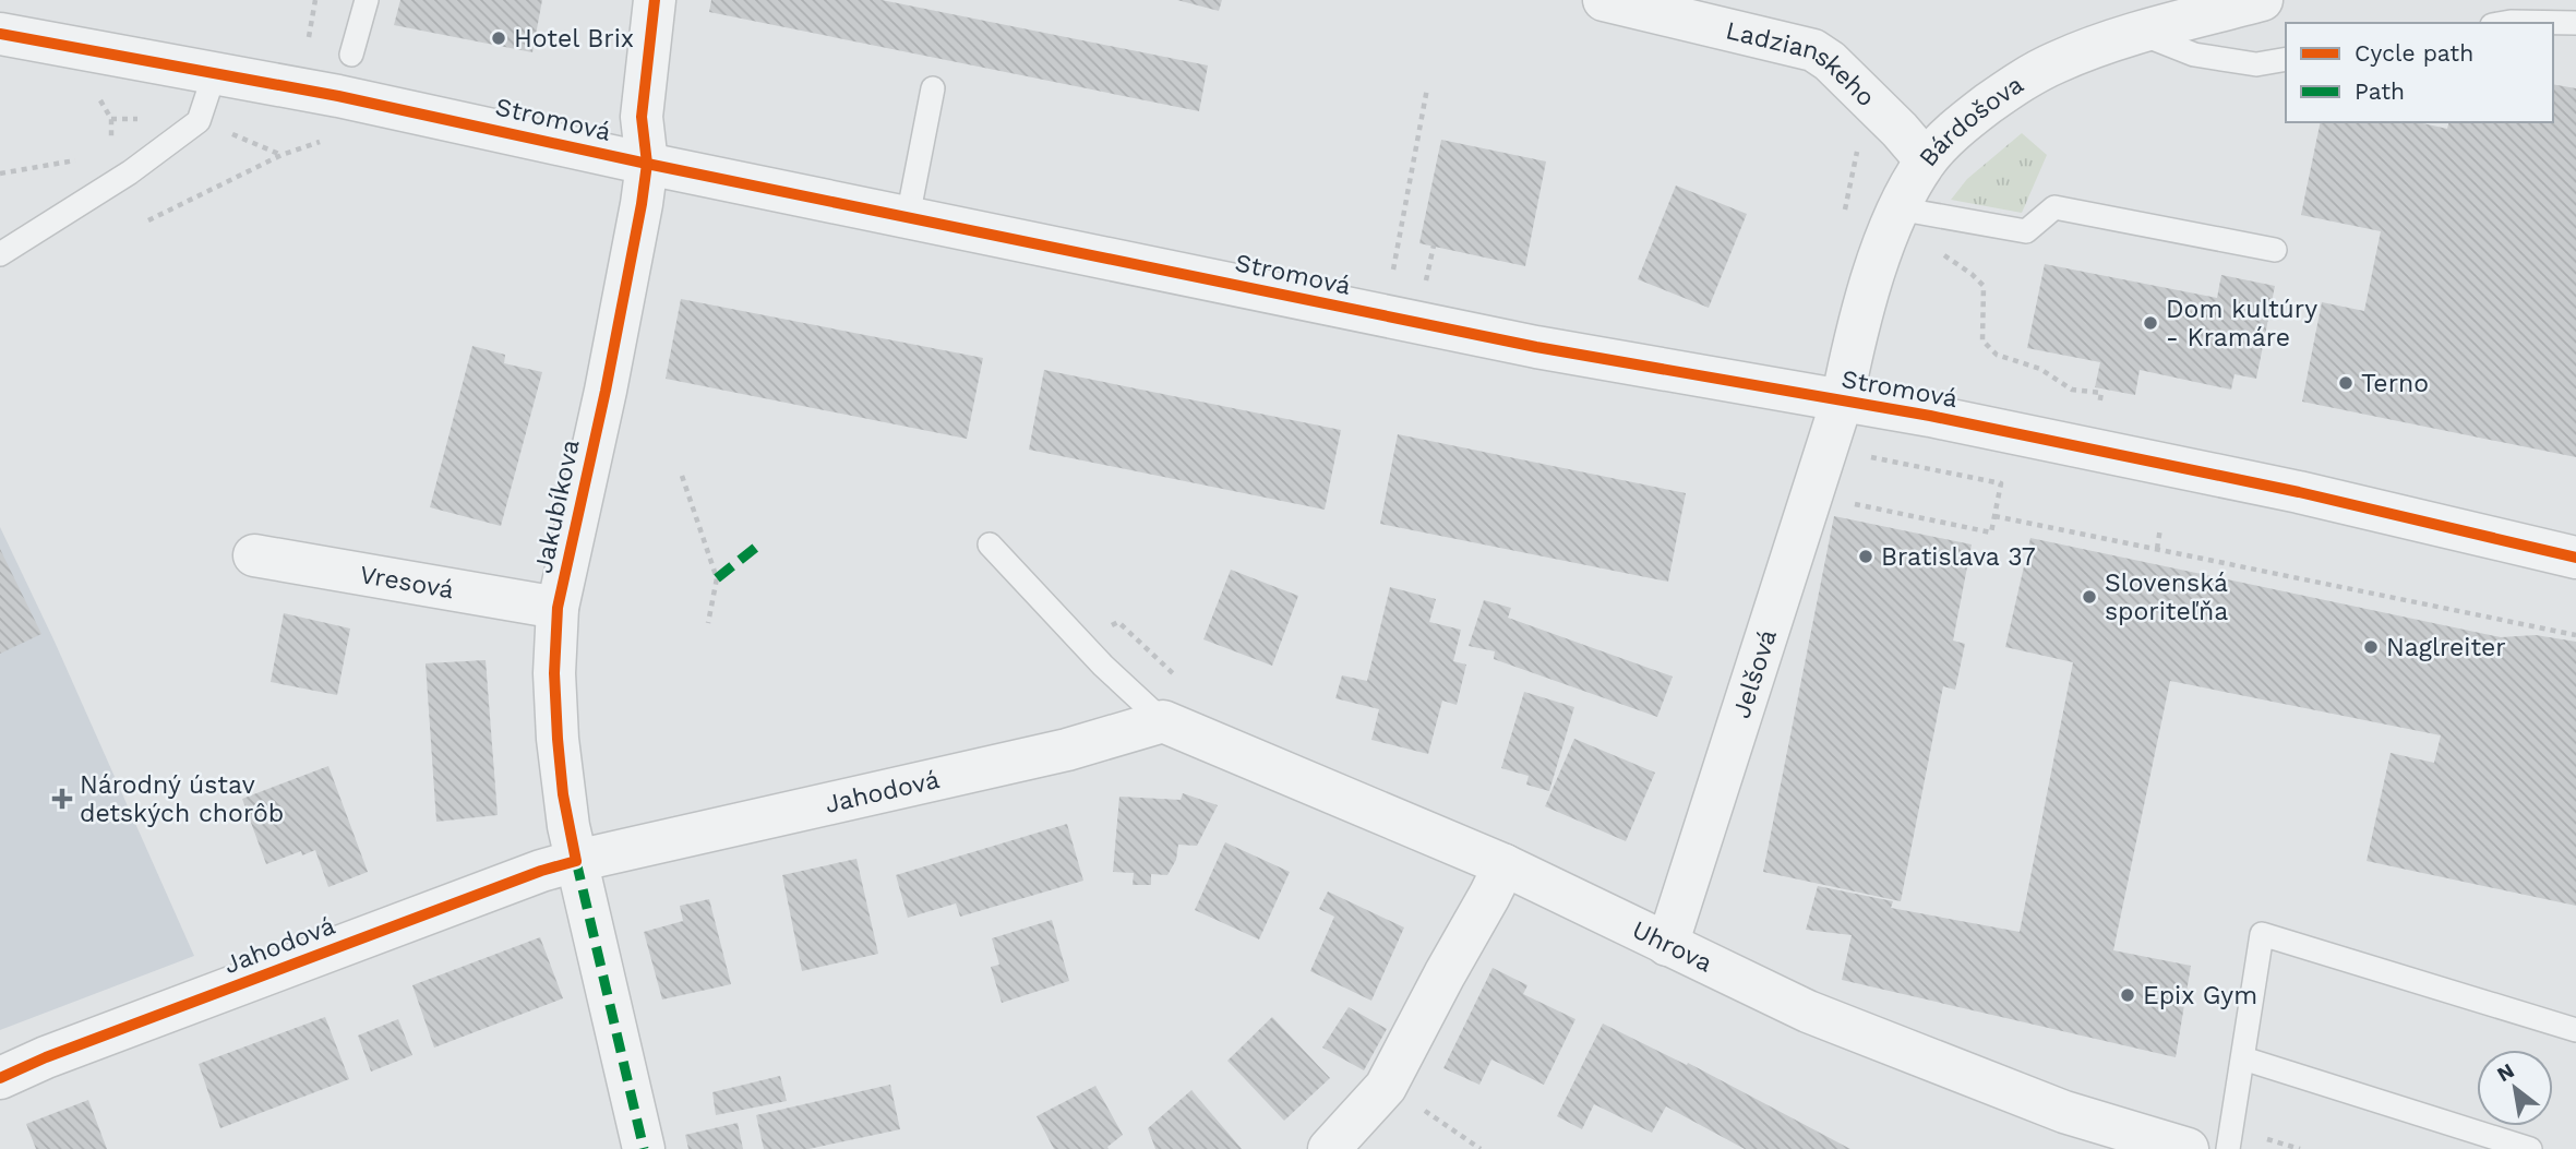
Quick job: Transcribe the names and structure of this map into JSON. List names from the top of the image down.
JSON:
{
  "streets": {
    "street": [
      "Ladzianskeho",
      "Stromová",
      "Bárdošova",
      "Jakubíkova",
      "Vresová",
      "Jelšová",
      "Jahodová",
      "Uhrova"
    ]
  },
  "crossings": [
    ["Ladzianskeho", "Bárdošova"],
    ["Stromová", "Bárdošova"],
    ["Stromová", "Jakubíkova"],
    ["Stromová", "Jelšová"],
    ["Bárdošova", "Jelšová"],
    ["Jakubíkova", "Vresová"],
    ["Jakubíkova", "Jahodová"],
    ["Jelšová", "Uhrova"],
    ["Jahodová", "Uhrova"]
  ],
  "places": {
    "other": [
      "Hotel Brix",
      "Dom kultúry - Kramáre",
      "Terno",
      "Bratislava 37",
      "Slovenská sporiteľňa",
      "Naglreiter",
      "Epix Gym"
    ],
    "health": ["Národný ústav detských chorôb"]
  },
  "legend": ["Cycle path", "Path"],
  "north": "top left"
}
